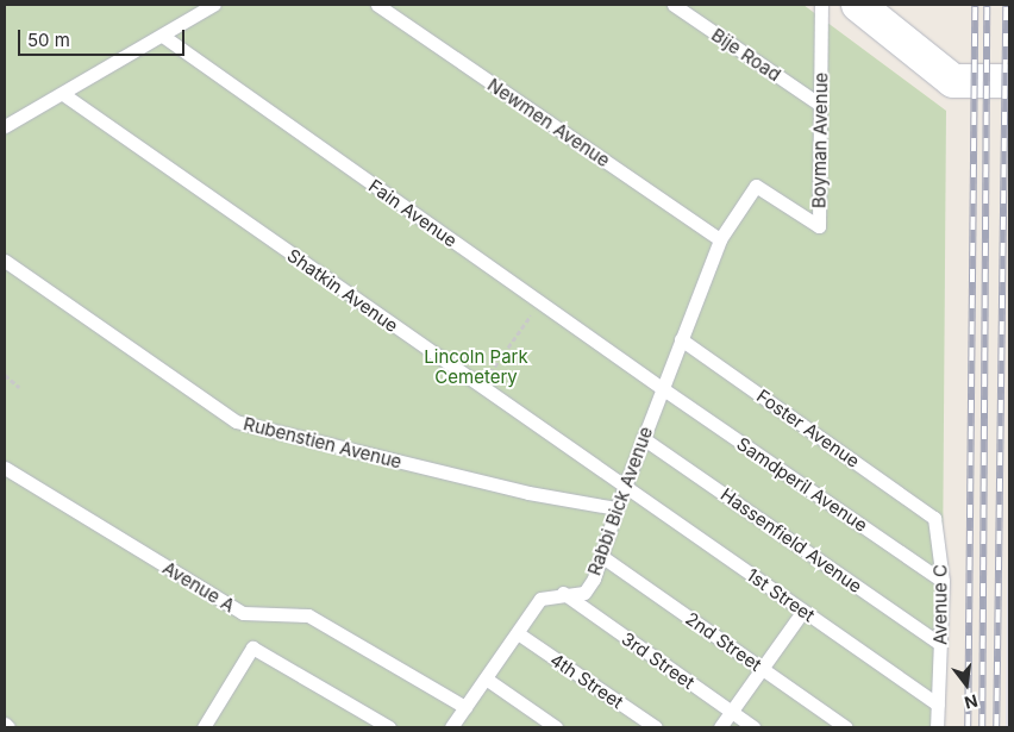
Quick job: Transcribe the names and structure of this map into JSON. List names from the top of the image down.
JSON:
{
  "streets": {
    "lane": [
      "Bije Road",
      "Newmen Avenue",
      "Boyman Avenue",
      "Fain Avenue",
      "Shatkin Avenue",
      "Foster Avenue",
      "Rubenstien Avenue",
      "Samdperil Avenue",
      "Rabbi Bick Avenue",
      "Hassenfield Avenue",
      "Avenue A",
      "1st Street",
      "Avenue C",
      "2nd Street",
      "3rd Street",
      "4th Street"
    ]
  },
  "crossings": [
    ["Bije Road", "Boyman Avenue"],
    ["Newmen Avenue", "Boyman Avenue"],
    ["Boyman Avenue", "Fain Avenue"],
    ["Boyman Avenue", "Foster Avenue"],
    ["Boyman Avenue", "Samdperil Avenue"],
    ["Boyman Avenue", "Rabbi Bick Avenue"],
    ["Fain Avenue", "Samdperil Avenue"],
    ["Fain Avenue", "Rabbi Bick Avenue"],
    ["Shatkin Avenue", "Rabbi Bick Avenue"],
    ["Shatkin Avenue", "1st Street"],
    ["Foster Avenue", "Avenue C"],
    ["Rubenstien Avenue", "Rabbi Bick Avenue"],
    ["Samdperil Avenue", "Rabbi Bick Avenue"],
    ["Samdperil Avenue", "Avenue C"],
    ["Rabbi Bick Avenue", "Hassenfield Avenue"],
    ["Rabbi Bick Avenue", "Avenue A"],
    ["Rabbi Bick Avenue", "1st Street"],
    ["Rabbi Bick Avenue", "2nd Street"],
    ["Rabbi Bick Avenue", "3rd Street"],
    ["Rabbi Bick Avenue", "4th Street"],
    ["Hassenfield Avenue", "Avenue C"],
    ["1st Street", "Avenue C"]
  ],
  "parks": ["Lincoln Park Cemetery"],
  "scale_bar": "50 m",
  "north": "bottom"
}
